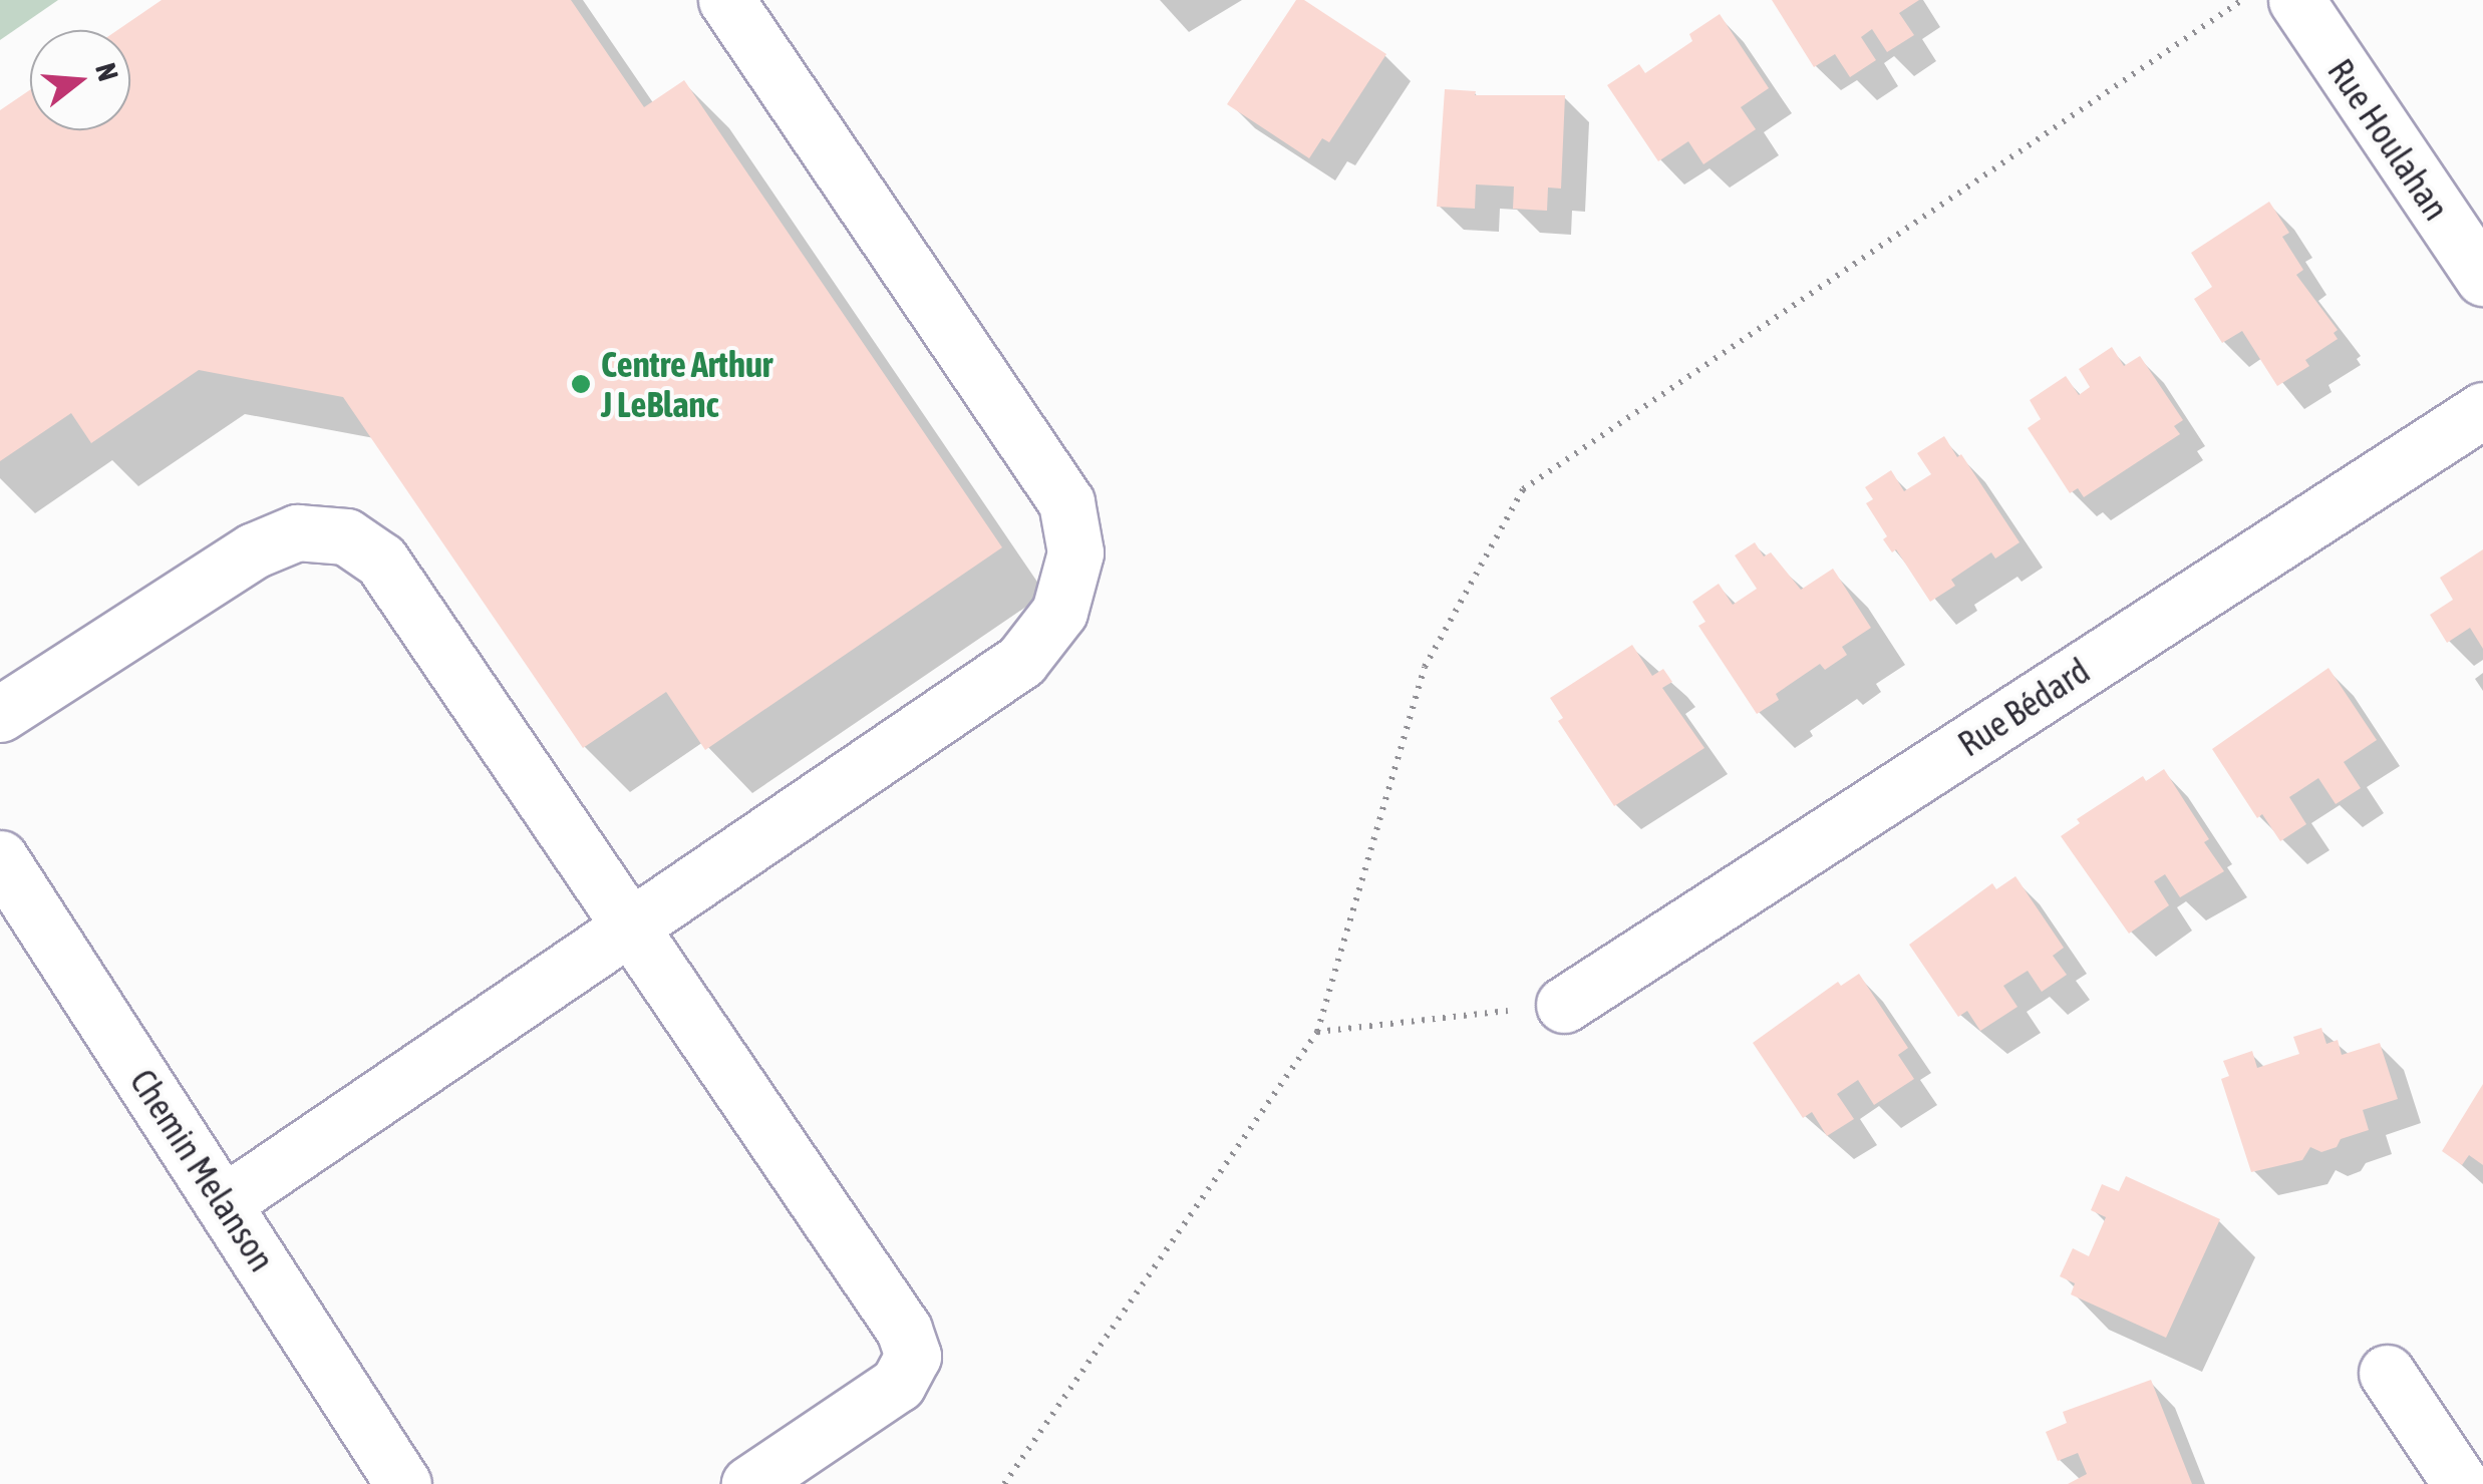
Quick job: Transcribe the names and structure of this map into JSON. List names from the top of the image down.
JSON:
{
  "streets": {
    "street": ["Rue Houlahan", "Rue Bédard", "Chemin Melanson"]
  },
  "places": ["Centre Arthur J LeBlanc"],
  "north": "right"
}
